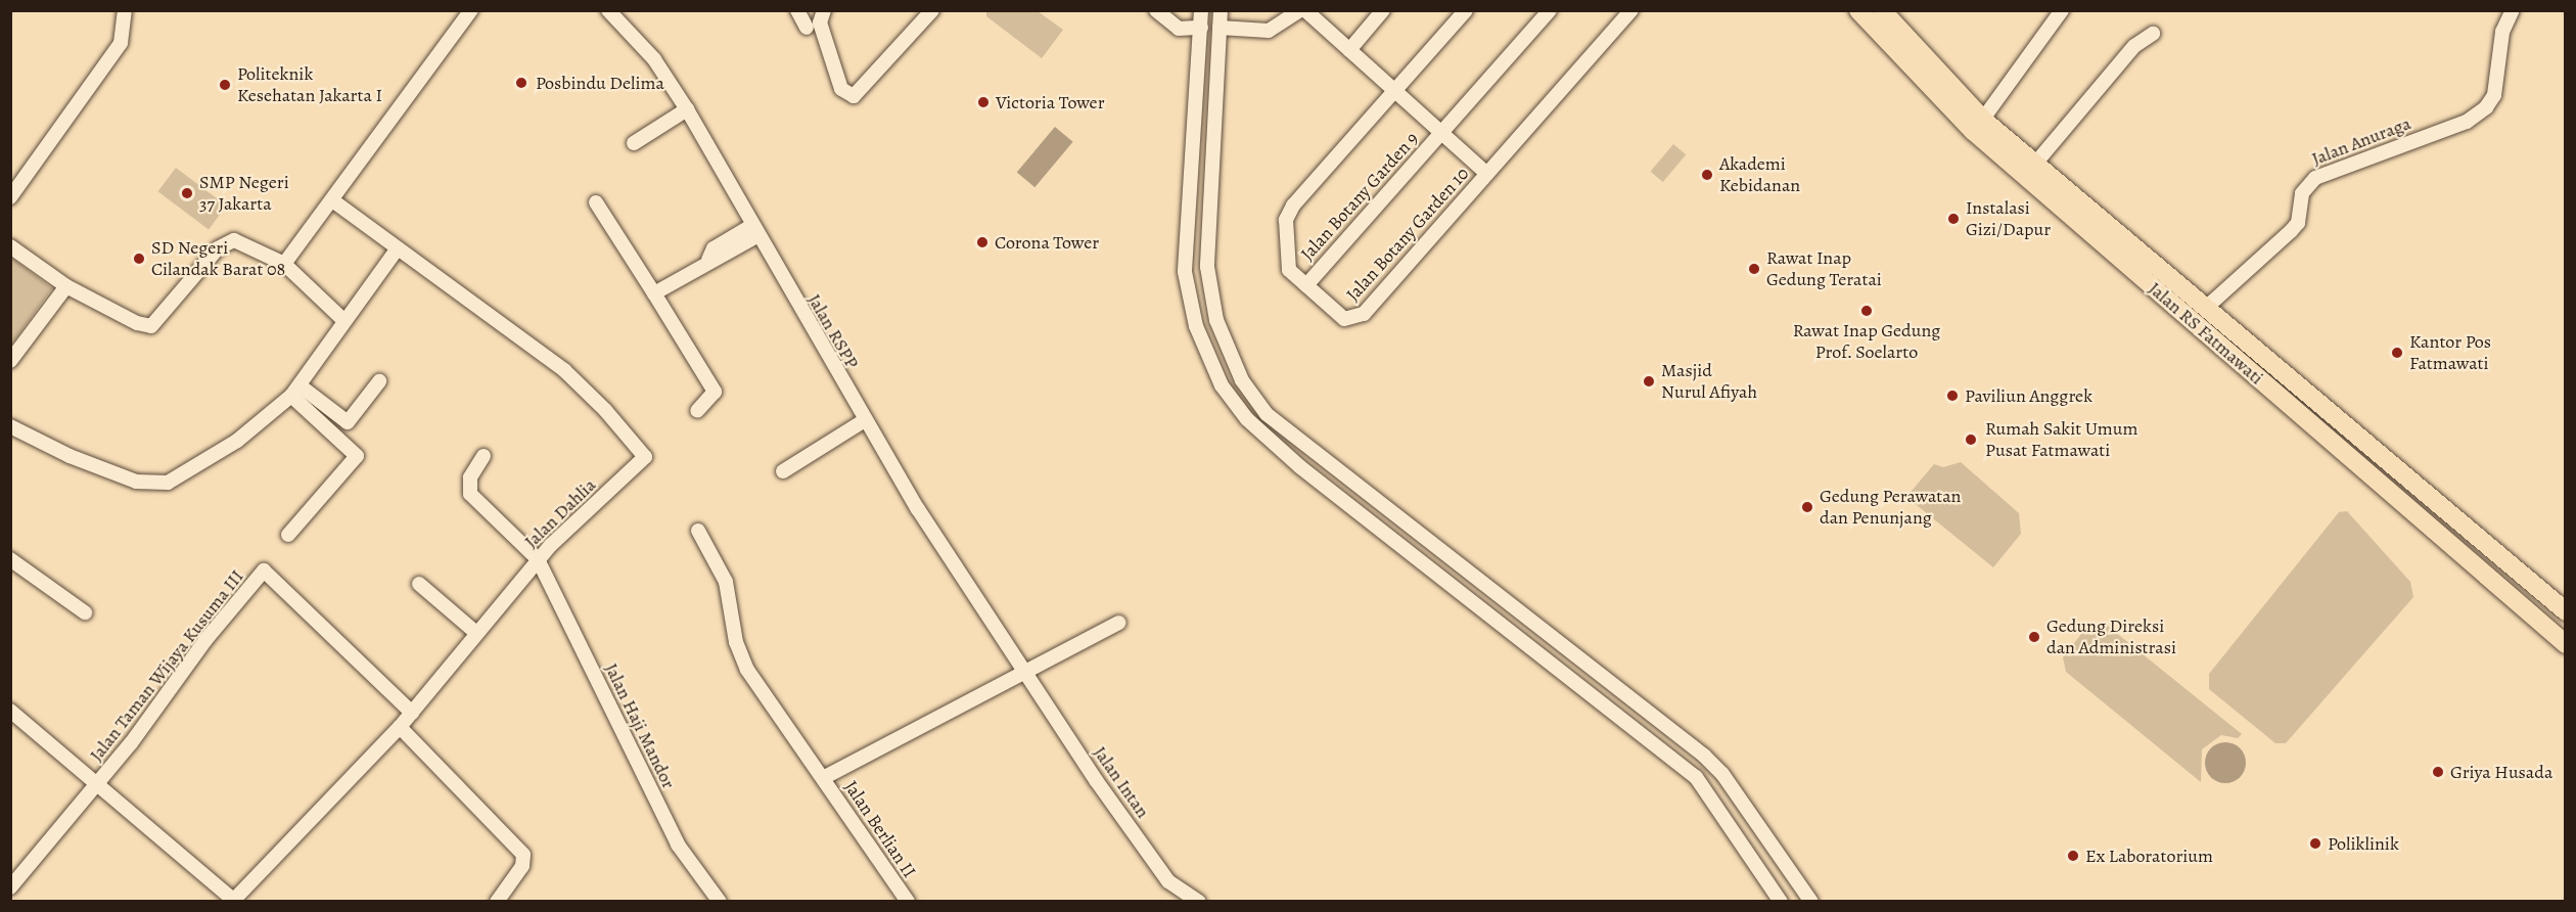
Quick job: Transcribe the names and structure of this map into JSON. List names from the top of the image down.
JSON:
{
  "streets": {
    "main road": ["Jalan RS Fatmawati"],
    "street": [
      "Jalan Anuraga",
      "Jalan Botany Garden 9",
      "Jalan Botany Garden 10",
      "Jalan RSPP",
      "Jalan Dahlia",
      "Jalan Taman Wijaya Kusuma III",
      "Jalan Haji Mandor",
      "Jalan Intan",
      "Jalan Berlian II"
    ]
  },
  "crossings": [
    ["Jalan Anuraga", "Jalan RS Fatmawati"],
    ["Jalan Botany Garden 9", "Jalan Botany Garden 10"],
    ["Jalan RSPP", "Jalan Intan"],
    ["Jalan Dahlia", "Jalan Taman Wijaya Kusuma III"],
    ["Jalan Dahlia", "Jalan Haji Mandor"]
  ],
  "places": [
    "Posbindu Delima",
    "Politeknik Kesehatan Jakarta I",
    "Victoria Tower",
    "Akademi Kebidanan",
    "SMP Negeri 37 Jakarta",
    "Instalasi Gizi/Dapur",
    "Corona Tower",
    "SD Negeri Cilandak Barat 08",
    "Rawat Inap Gedung Teratai",
    "Rawat Inap Gedung Prof. Soelarto",
    "Kantor Pos Fatmawati",
    "Masjid Nurul Afiyah",
    "Paviliun Anggrek",
    "Rumah Sakit Umum Pusat Fatmawati",
    "Gedung Perawatan dan Penunjang",
    "Gedung Direksi dan Administrasi",
    "Griya Husada",
    "Poliklinik",
    "Ex Laboratorium"
  ]
}
